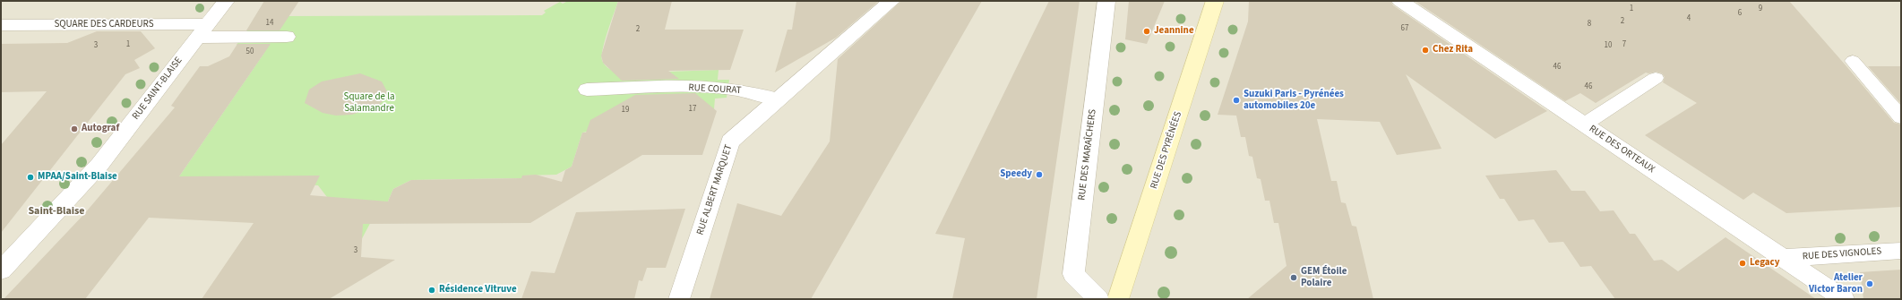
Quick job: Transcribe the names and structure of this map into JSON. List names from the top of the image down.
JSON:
{
  "streets": {
    "main road": ["RUE DES PYRÉNÉES"],
    "street": [
      "SQUARE DES CARDEURS",
      "RUE SAINT-BLAISE",
      "RUE COURAT",
      "RUE DES ORTEAUX",
      "RUE DES MARAÎCHERS",
      "RUE ALBERT MARQUET",
      "RUE DES VIGNOLES"
    ]
  },
  "crossings": [
    ["SQUARE DES CARDEURS", "RUE SAINT-BLAISE"],
    ["RUE COURAT", "RUE ALBERT MARQUET"],
    ["RUE DES ORTEAUX", "RUE DES VIGNOLES"]
  ],
  "districts": ["Saint-Blaise"],
  "parks": ["Square de la Salamandre"],
  "places": [
    "Jeannine",
    "Chez Rita",
    "Suzuki Paris - Pyrénées automobiles 20e",
    "Autograf",
    "Speedy",
    "MPAA/Saint-Blaise",
    "Legacy",
    "GEM Étoile Polaire",
    "Atelier Victor Baron",
    "Résidence Vitruve"
  ],
  "house_numbers": [
    "1",
    "9",
    "6",
    "4",
    "2",
    "14",
    "8",
    "67",
    "2",
    "1",
    "7",
    "3",
    "10",
    "50",
    "46",
    "46",
    "17",
    "19",
    "3"
  ]
}
